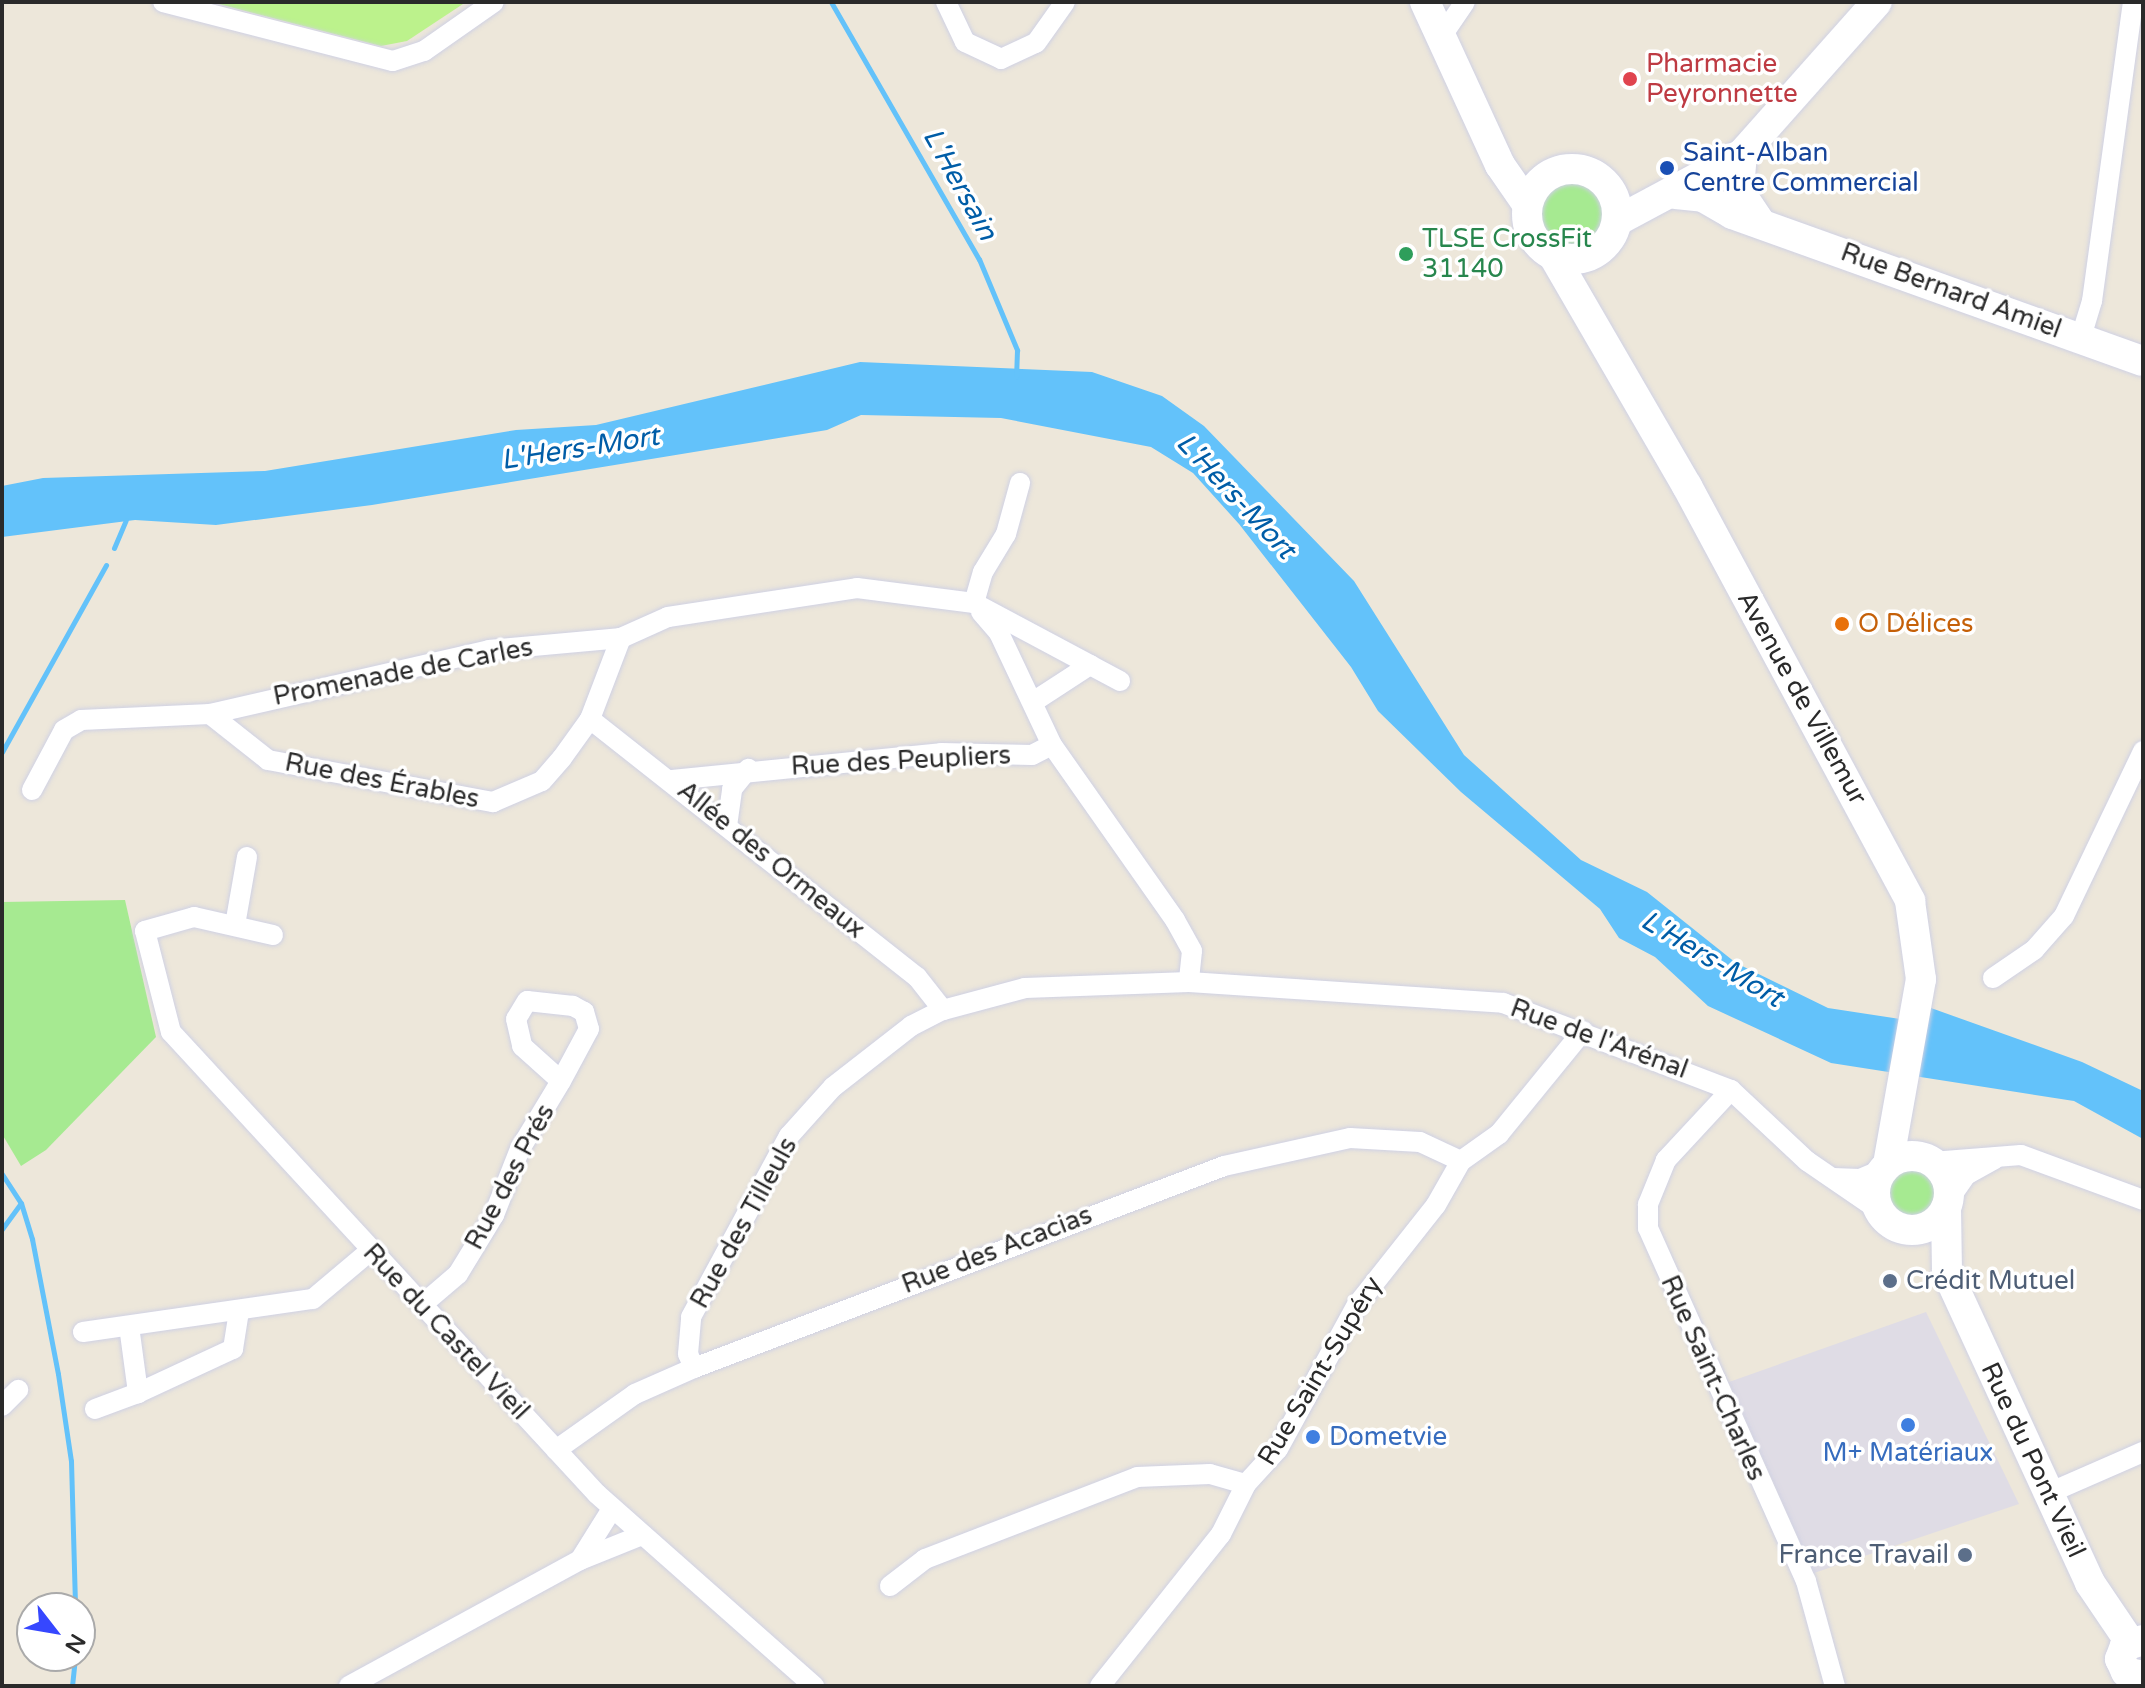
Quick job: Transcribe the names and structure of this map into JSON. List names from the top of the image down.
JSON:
{
  "streets": {
    "main road": ["Rue Bernard Amiel", "Avenue de Villemur", "Rue du Pont Vieil"],
    "street": [
      "Promenade de Carles",
      "Rue des Peupliers",
      "Rue des Érables",
      "Allée des Ormeaux",
      "Rue de l'Arénal",
      "Rue des Prés",
      "Rue des Tilleuls",
      "Rue des Acacias",
      "Rue du Castel Vieil",
      "Rue Saint-Supéry",
      "Rue Saint-Charles"
    ]
  },
  "crossings": [
    ["Promenade de Carles", "Rue des Érables"],
    ["Avenue de Villemur", "Rue de l'Arénal"],
    ["Avenue de Villemur", "Rue du Pont Vieil"],
    ["Rue des Peupliers", "Allée des Ormeaux"],
    ["Rue des Érables", "Allée des Ormeaux"],
    ["Allée des Ormeaux", "Rue des Tilleuls"],
    ["Rue de l'Arénal", "Rue des Tilleuls"],
    ["Rue de l'Arénal", "Rue Saint-Supéry"],
    ["Rue de l'Arénal", "Rue Saint-Charles"],
    ["Rue de l'Arénal", "Rue du Pont Vieil"],
    ["Rue des Prés", "Rue du Castel Vieil"],
    ["Rue des Tilleuls", "Rue des Acacias"],
    ["Rue des Acacias", "Rue du Castel Vieil"],
    ["Rue des Acacias", "Rue Saint-Supéry"]
  ],
  "water": ["L'Hersain", "L'Hers-Mort"],
  "places": [
    "Pharmacie Peyronnette",
    "Saint-Alban Centre Commercial",
    "TLSE CrossFit 31140",
    "O Délices",
    "Crédit Mutuel",
    "M+ Matériaux",
    "Dometvie",
    "France Travail"
  ],
  "north": "bottom right"
}
